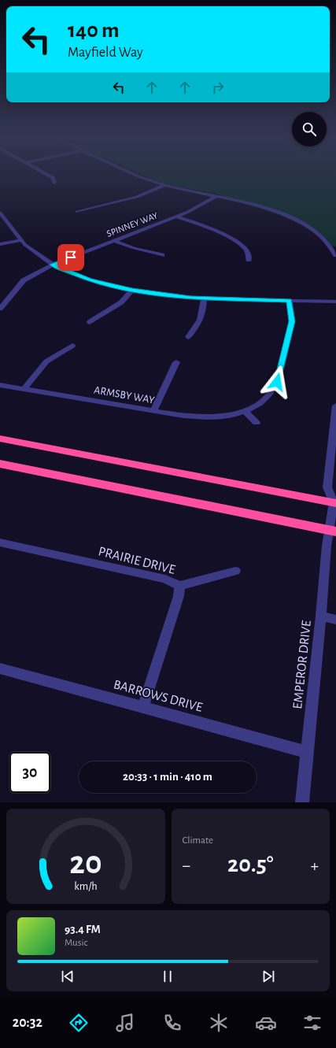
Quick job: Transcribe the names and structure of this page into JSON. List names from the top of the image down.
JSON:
{
  "streets": {
    "street": [
      "SPINNEY WAY",
      "ARMSBY WAY",
      "PRAIRIE DRIVE",
      "EMPEROR DRIVE",
      "BARROWS DRIVE"
    ]
  },
  "crossings": [
    ["PRAIRIE DRIVE", "BARROWS DRIVE"],
    ["EMPEROR DRIVE", "BARROWS DRIVE"]
  ],
  "page": {
    "turn": ["140 m", "Mayfield Way"],
    "limit": "30",
    "trip": "20:33 · 1 min · 410 m",
    "tile": "Climate",
    "heat": ["−", "20.5°", "+"],
    "song": ["93.4 FM", "Music"],
    "tabs": "20:32",
    "gauge": ["20", "km/h"]
  }
}
